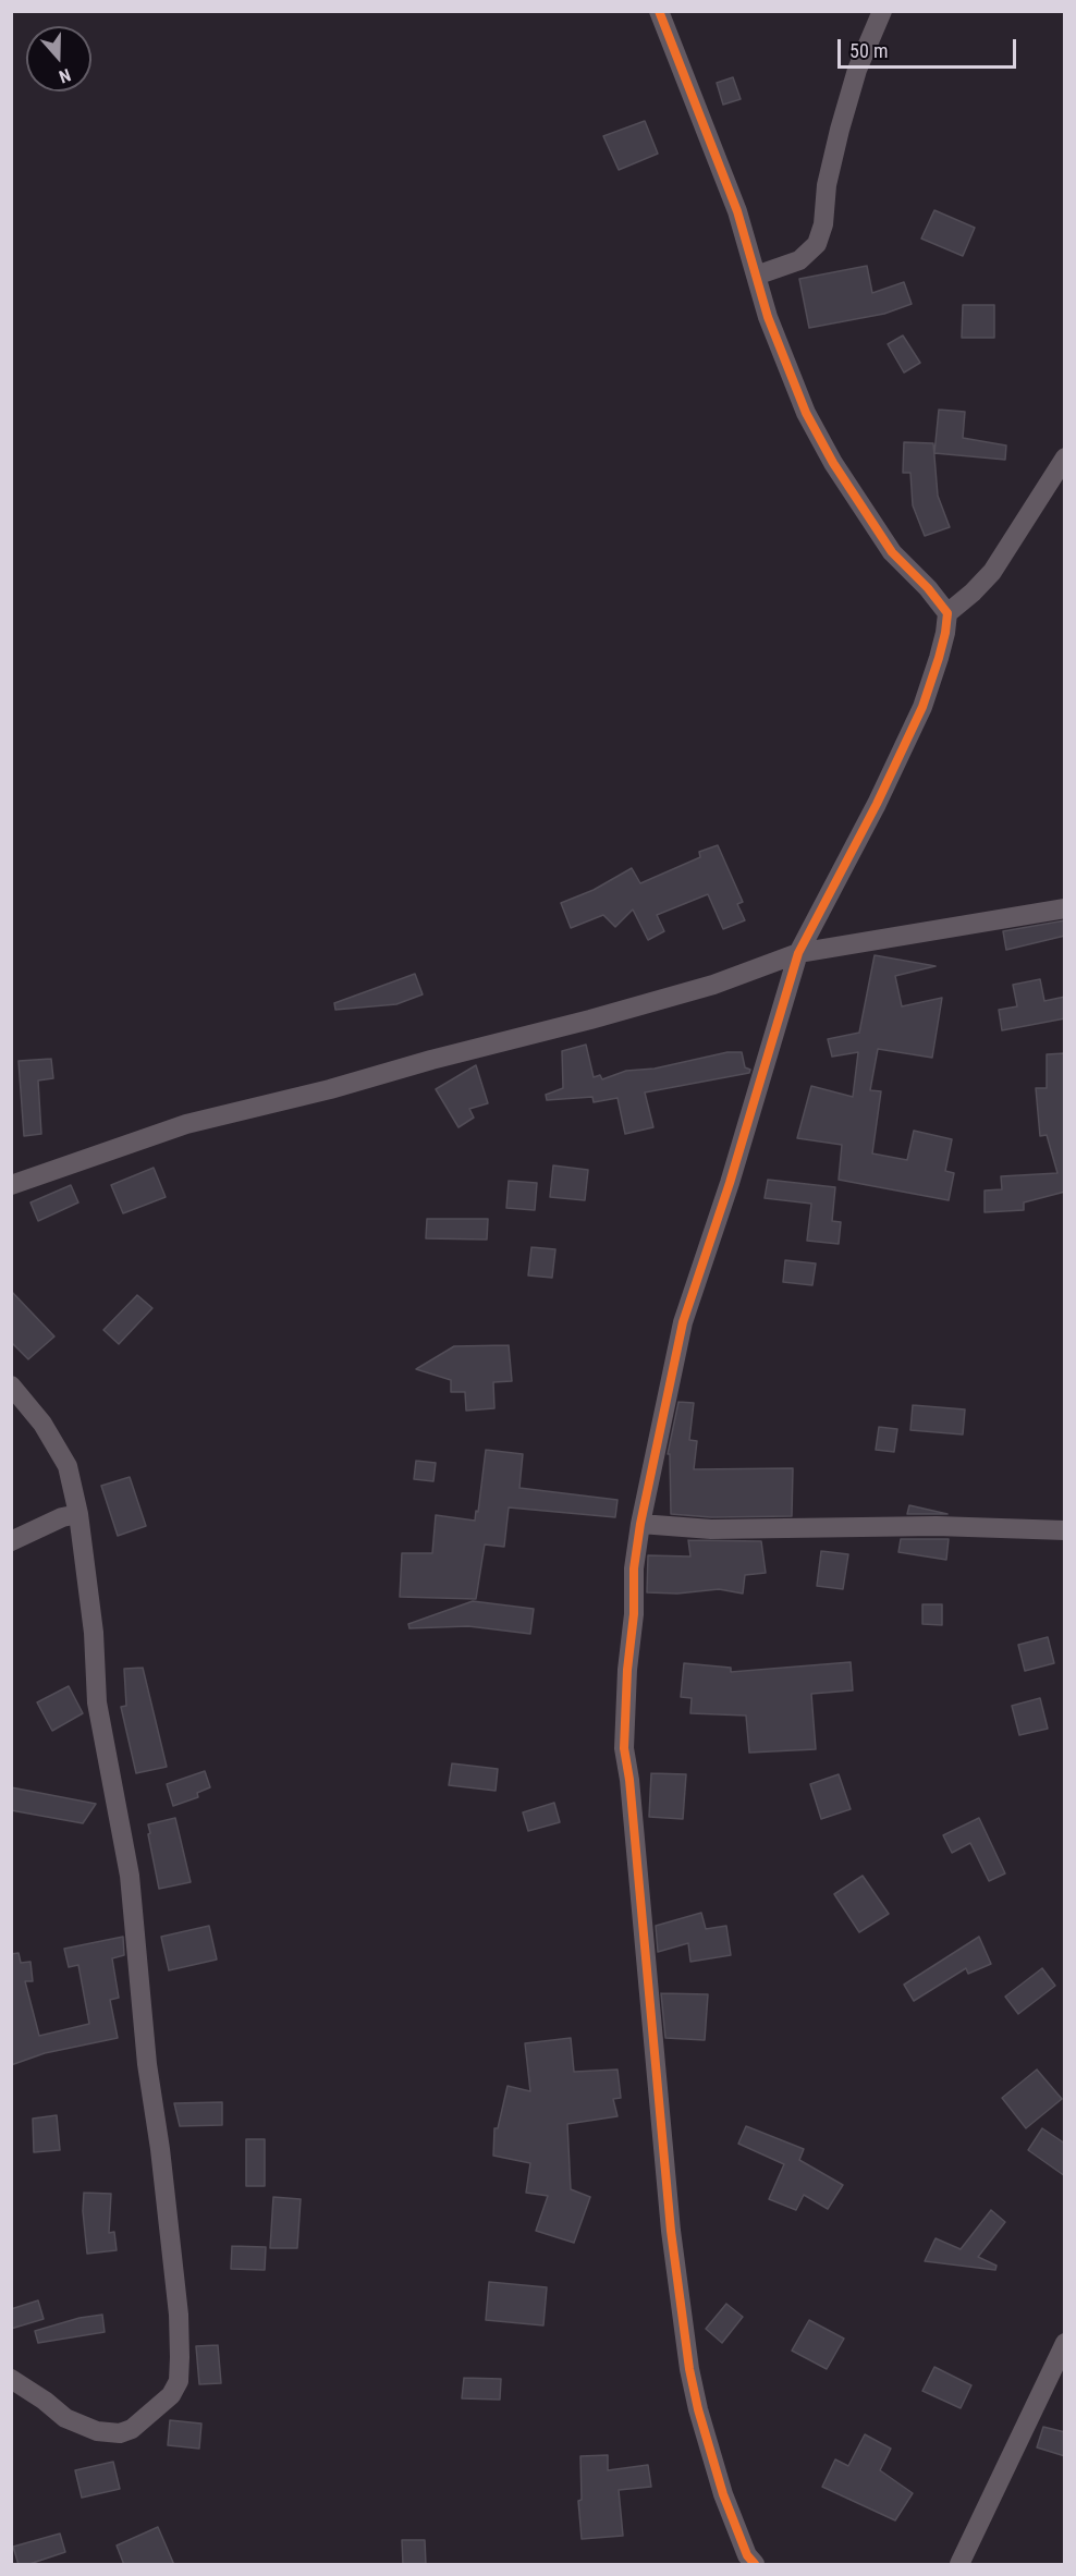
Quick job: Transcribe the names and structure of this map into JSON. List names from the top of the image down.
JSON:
{
  "scale_bar": "50 m",
  "north": "bottom"
}
